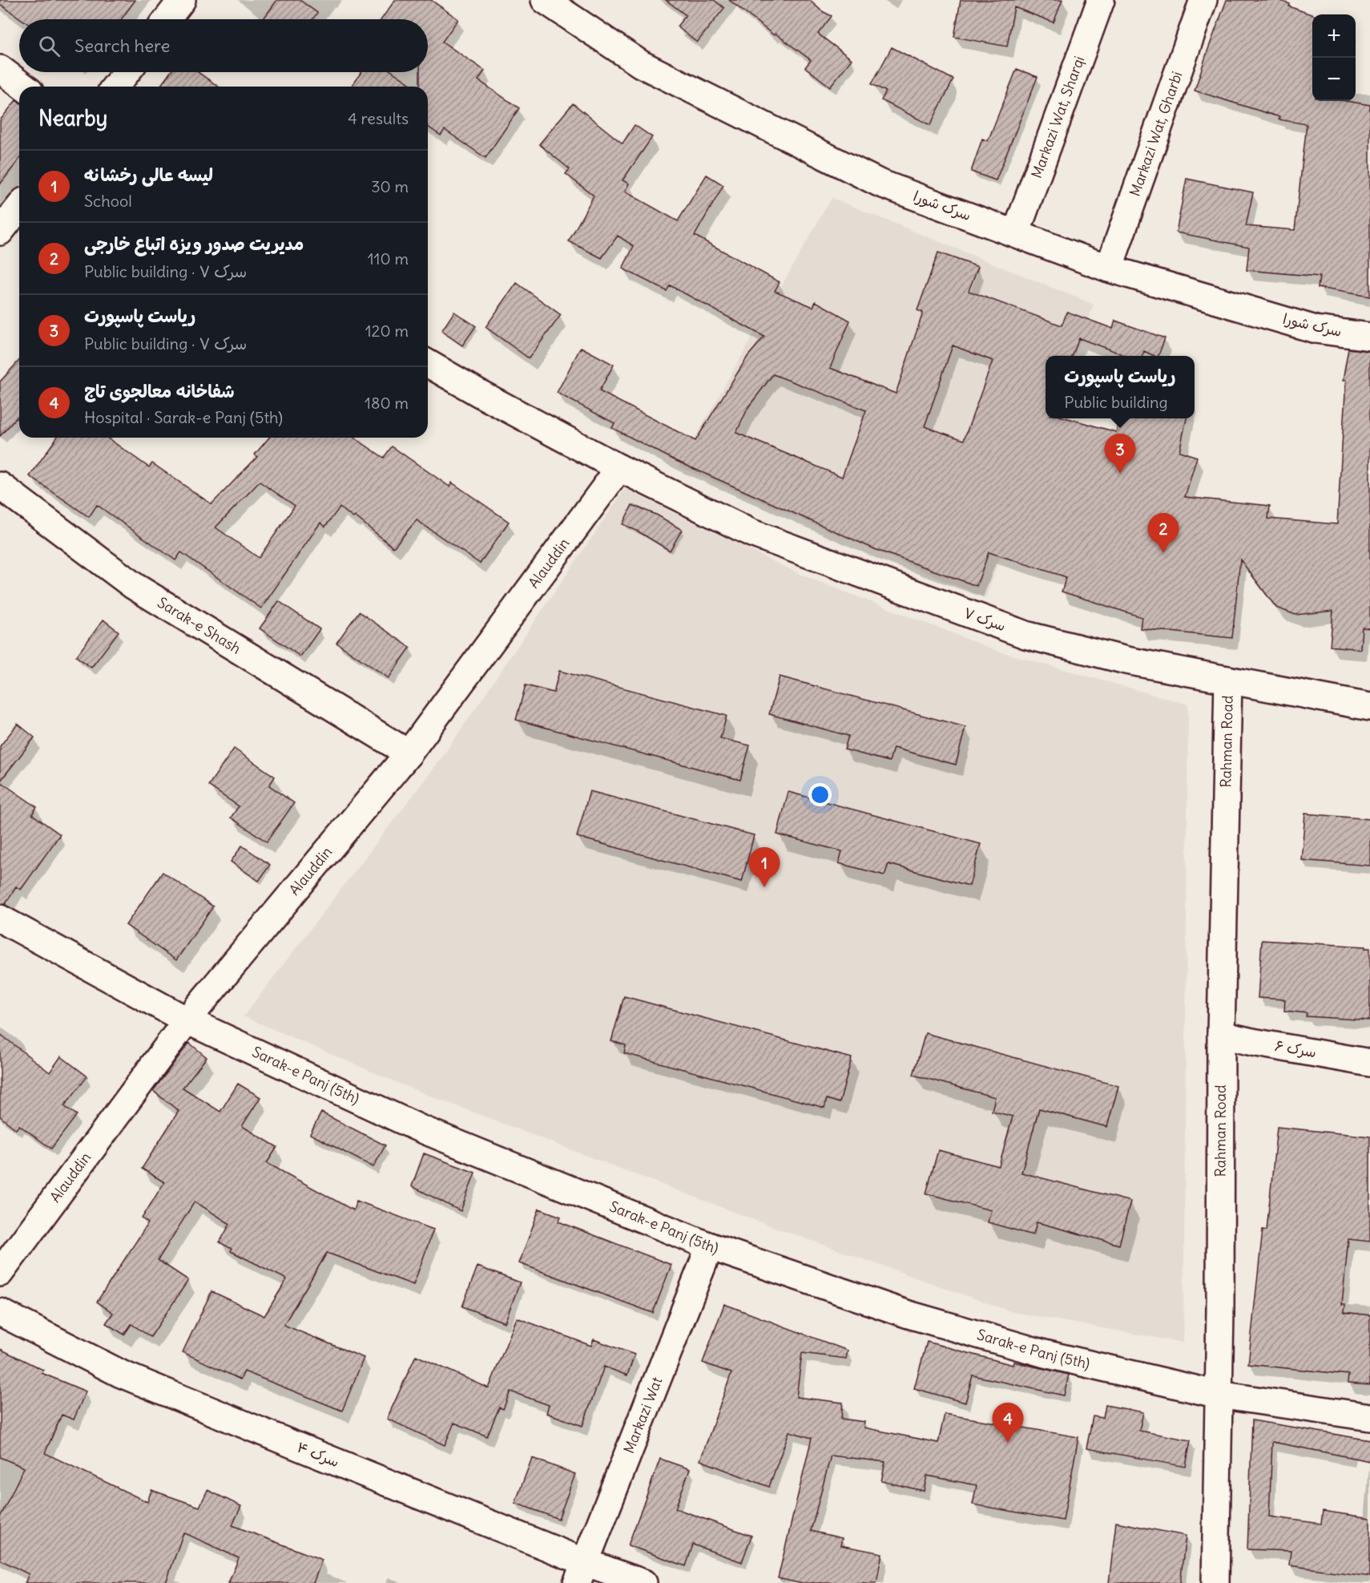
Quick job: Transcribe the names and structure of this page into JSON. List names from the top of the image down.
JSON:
{
  "streets": {
    "street": [
      "Markazi Wat, Sharqi",
      "Markazi Wat, Gharbi",
      "سرک شورا",
      "Alauddin",
      "سرک ۷",
      "Sarak-e Shash",
      "Rahman Road",
      "سرک ۶",
      "Sarak-e Panj (5th)",
      "Markazi Wat",
      "سرک ۴"
    ]
  },
  "crossings": [
    ["Markazi Wat, Sharqi", "سرک شورا"],
    ["Markazi Wat, Gharbi", "سرک شورا"],
    ["Alauddin", "سرک ۷"],
    ["Alauddin", "Sarak-e Shash"],
    ["Alauddin", "Sarak-e Panj (5th)"],
    ["سرک ۷", "Rahman Road"],
    ["Rahman Road", "سرک ۶"],
    ["Rahman Road", "Sarak-e Panj (5th)"],
    ["Sarak-e Panj (5th)", "Markazi Wat"],
    ["Markazi Wat", "سرک ۴"]
  ],
  "page": {
    "map_buttons": ["+", "−"],
    "search": "Search here",
    "heading": ["Nearby", "4 results"],
    "list": [
      {
        "mark": "1",
        "name": "لیسه عالی رخشانه",
        "note": "School",
        "value": "30 m"
      },
      {
        "mark": "2",
        "name": "مدیریت صدور ویزه اتباع خارجی",
        "note": "Public building · سرک ۷",
        "value": "110 m"
      },
      {
        "mark": "3",
        "name": "ریاست پاسپورت",
        "note": "Public building · سرک ۷",
        "value": "120 m"
      },
      {
        "mark": "4",
        "name": "شفاخانه معالجوی تاج",
        "note": "Hospital · Sarak-e Panj (5th)",
        "value": "180 m"
      }
    ],
    "popup": ["ریاست پاسپورت", "Public building"],
    "pins": [
      "3",
      "2",
      "1",
      "4"
    ]
  }
}
